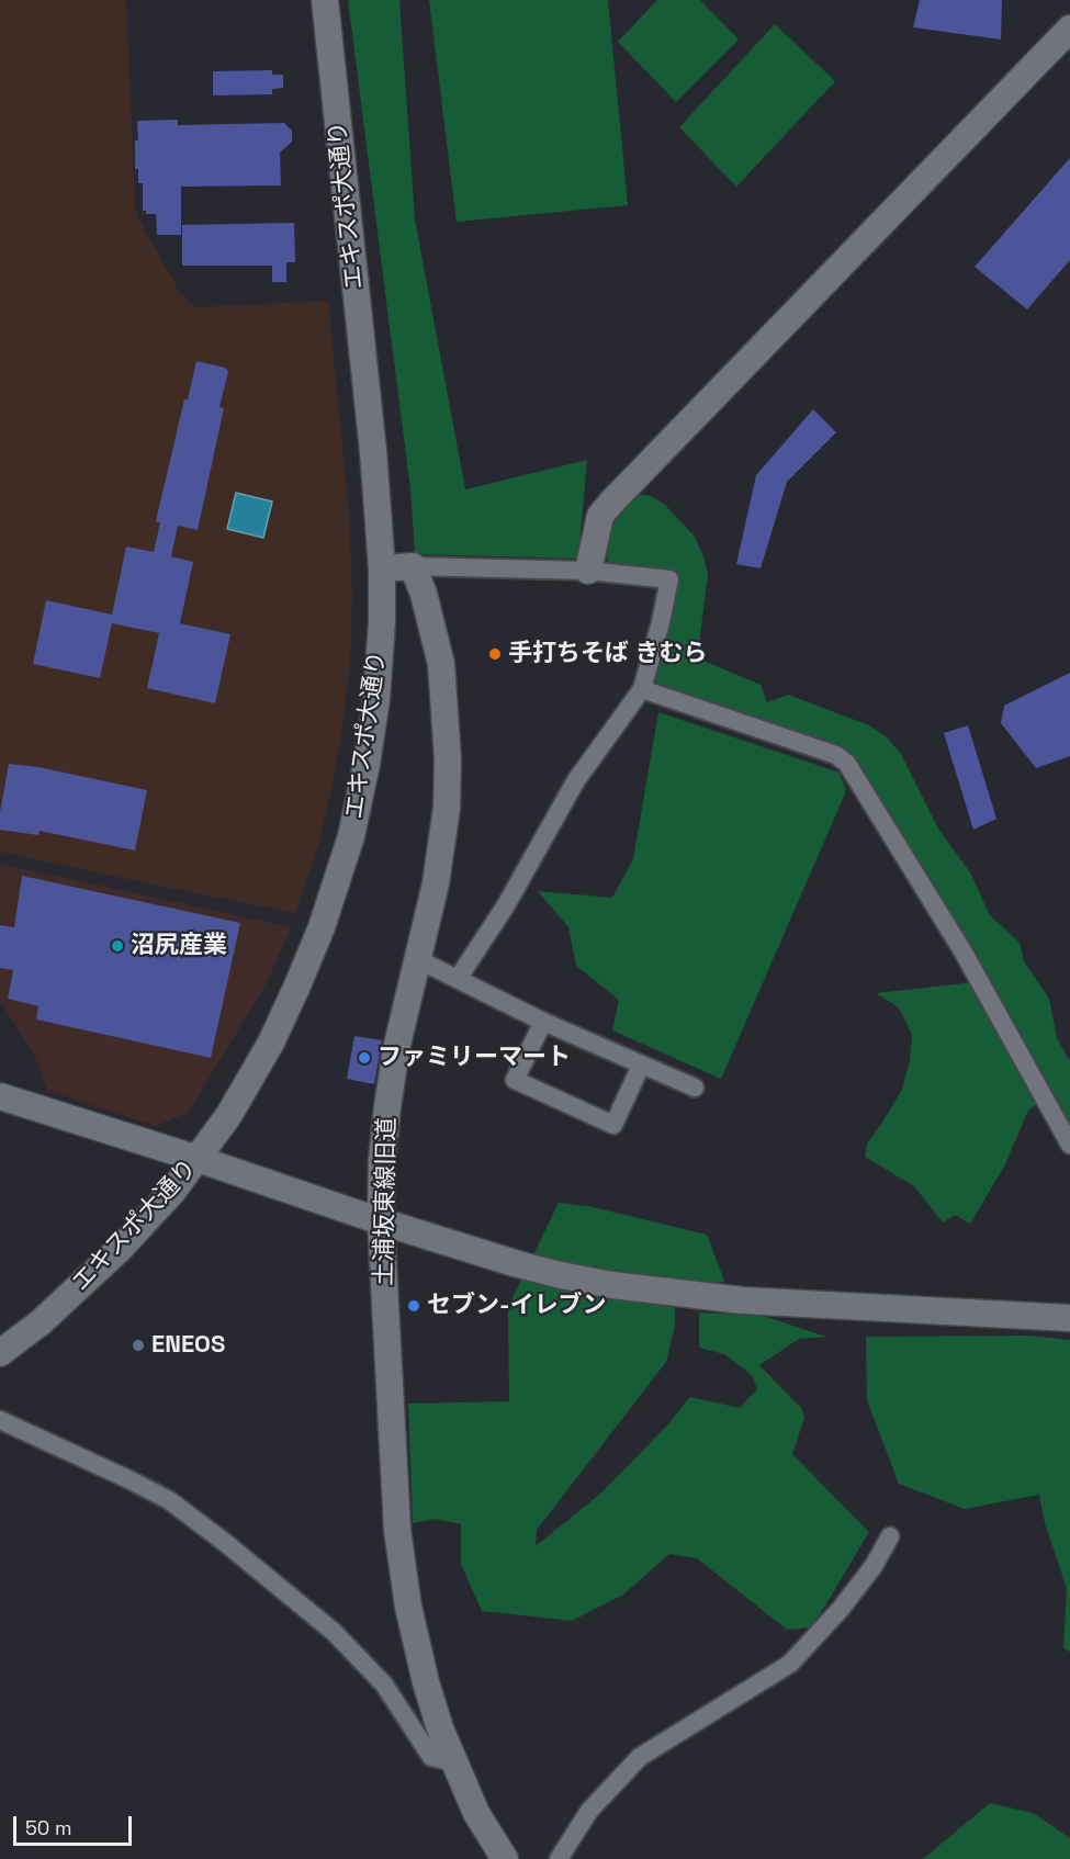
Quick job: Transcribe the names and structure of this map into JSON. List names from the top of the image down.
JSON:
{
  "streets": {
    "street": ["エキスポ大通り", "土浦坂東線旧道"]
  },
  "places": [
    "手打ちそば きむら",
    "沼尻産業",
    "ファミリーマート",
    "セブン-イレブン",
    "ENEOS"
  ],
  "scale_bar": "50 m"
}
